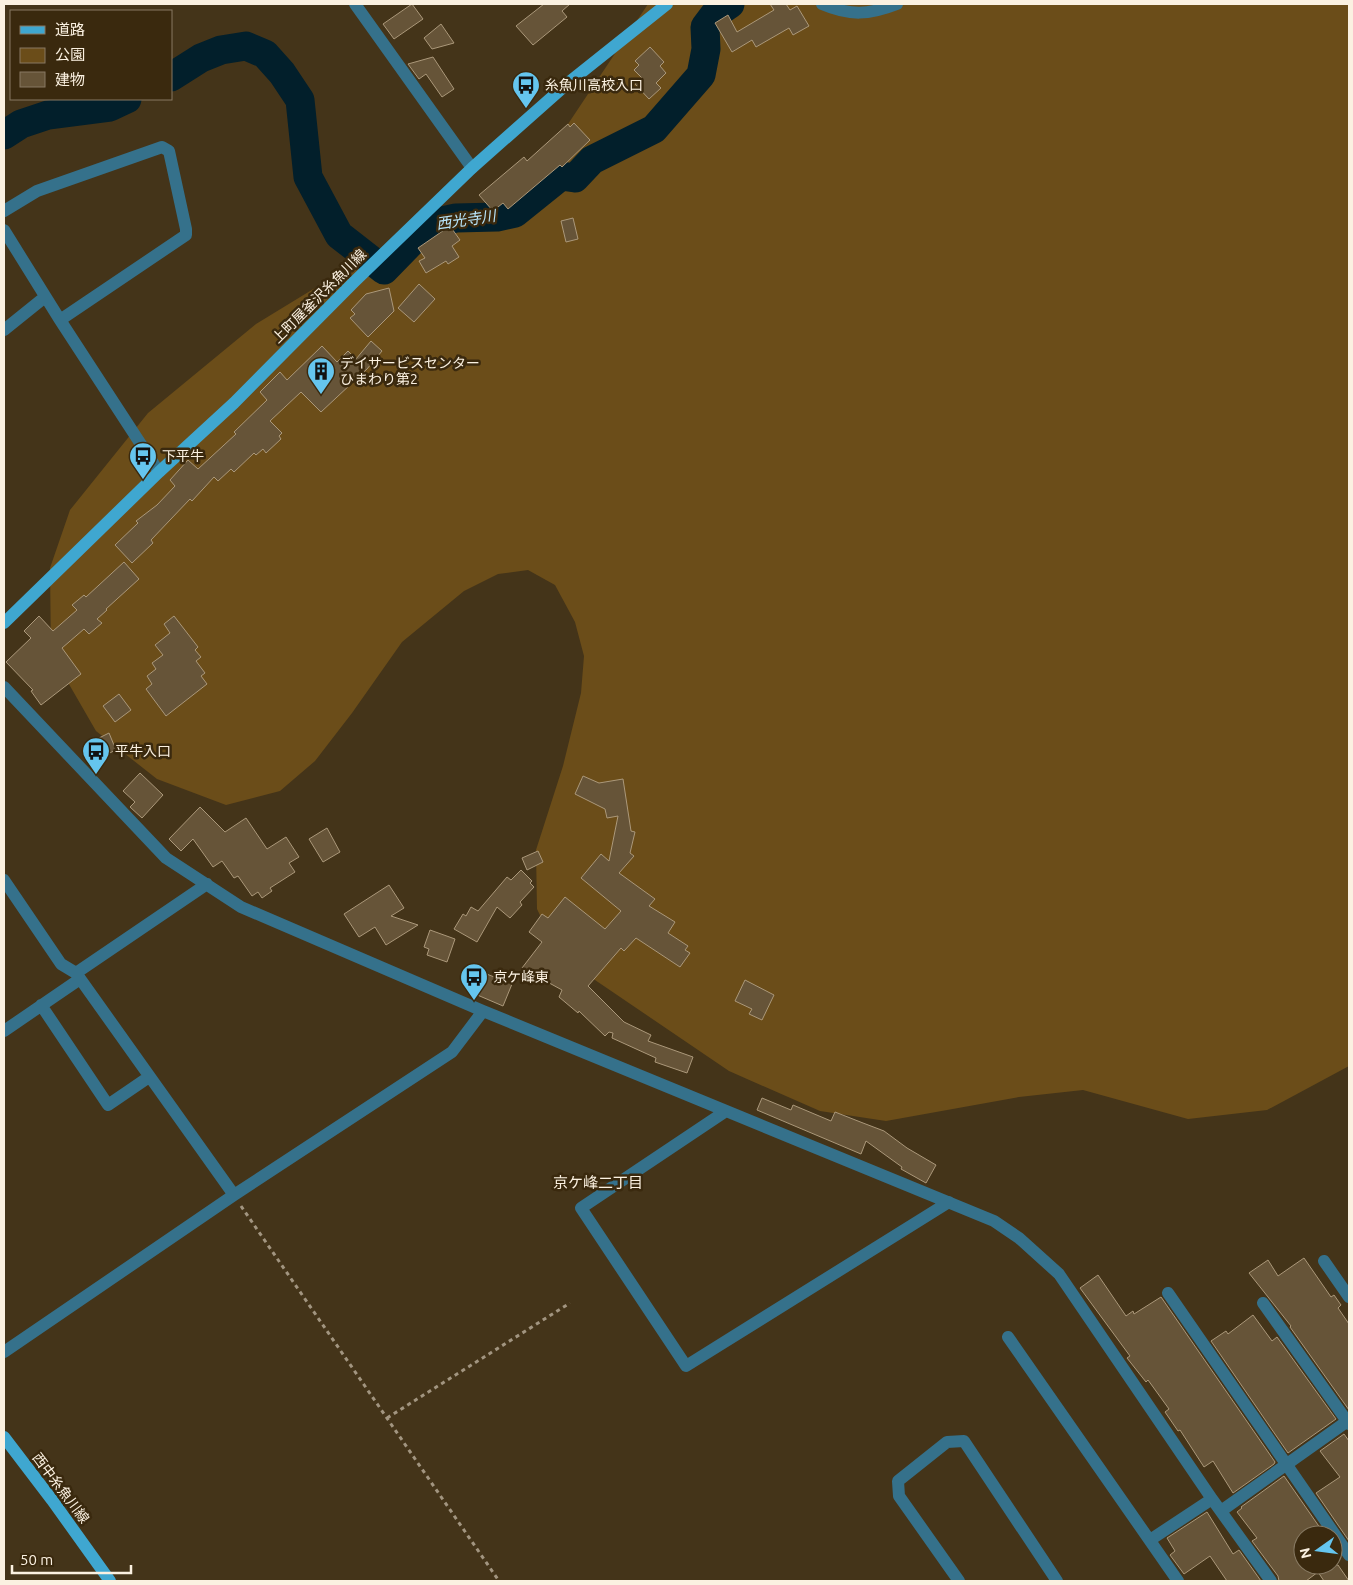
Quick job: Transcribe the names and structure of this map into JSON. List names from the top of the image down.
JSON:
{
  "streets": {
    "main road": ["上町屋釜沢糸魚川線", "西中糸魚川線"]
  },
  "districts": ["京ケ峰二丁目"],
  "water": ["西光寺川"],
  "places": {
    "bus stop": [
      "糸魚川高校入口",
      "下平牛",
      "平牛入口",
      "京ケ峰東"
    ],
    "building": ["デイサービスセンター ひまわり第2"]
  },
  "legend": ["道路", "公園", "建物"],
  "scale_bar": "50 m",
  "north": "left"
}
